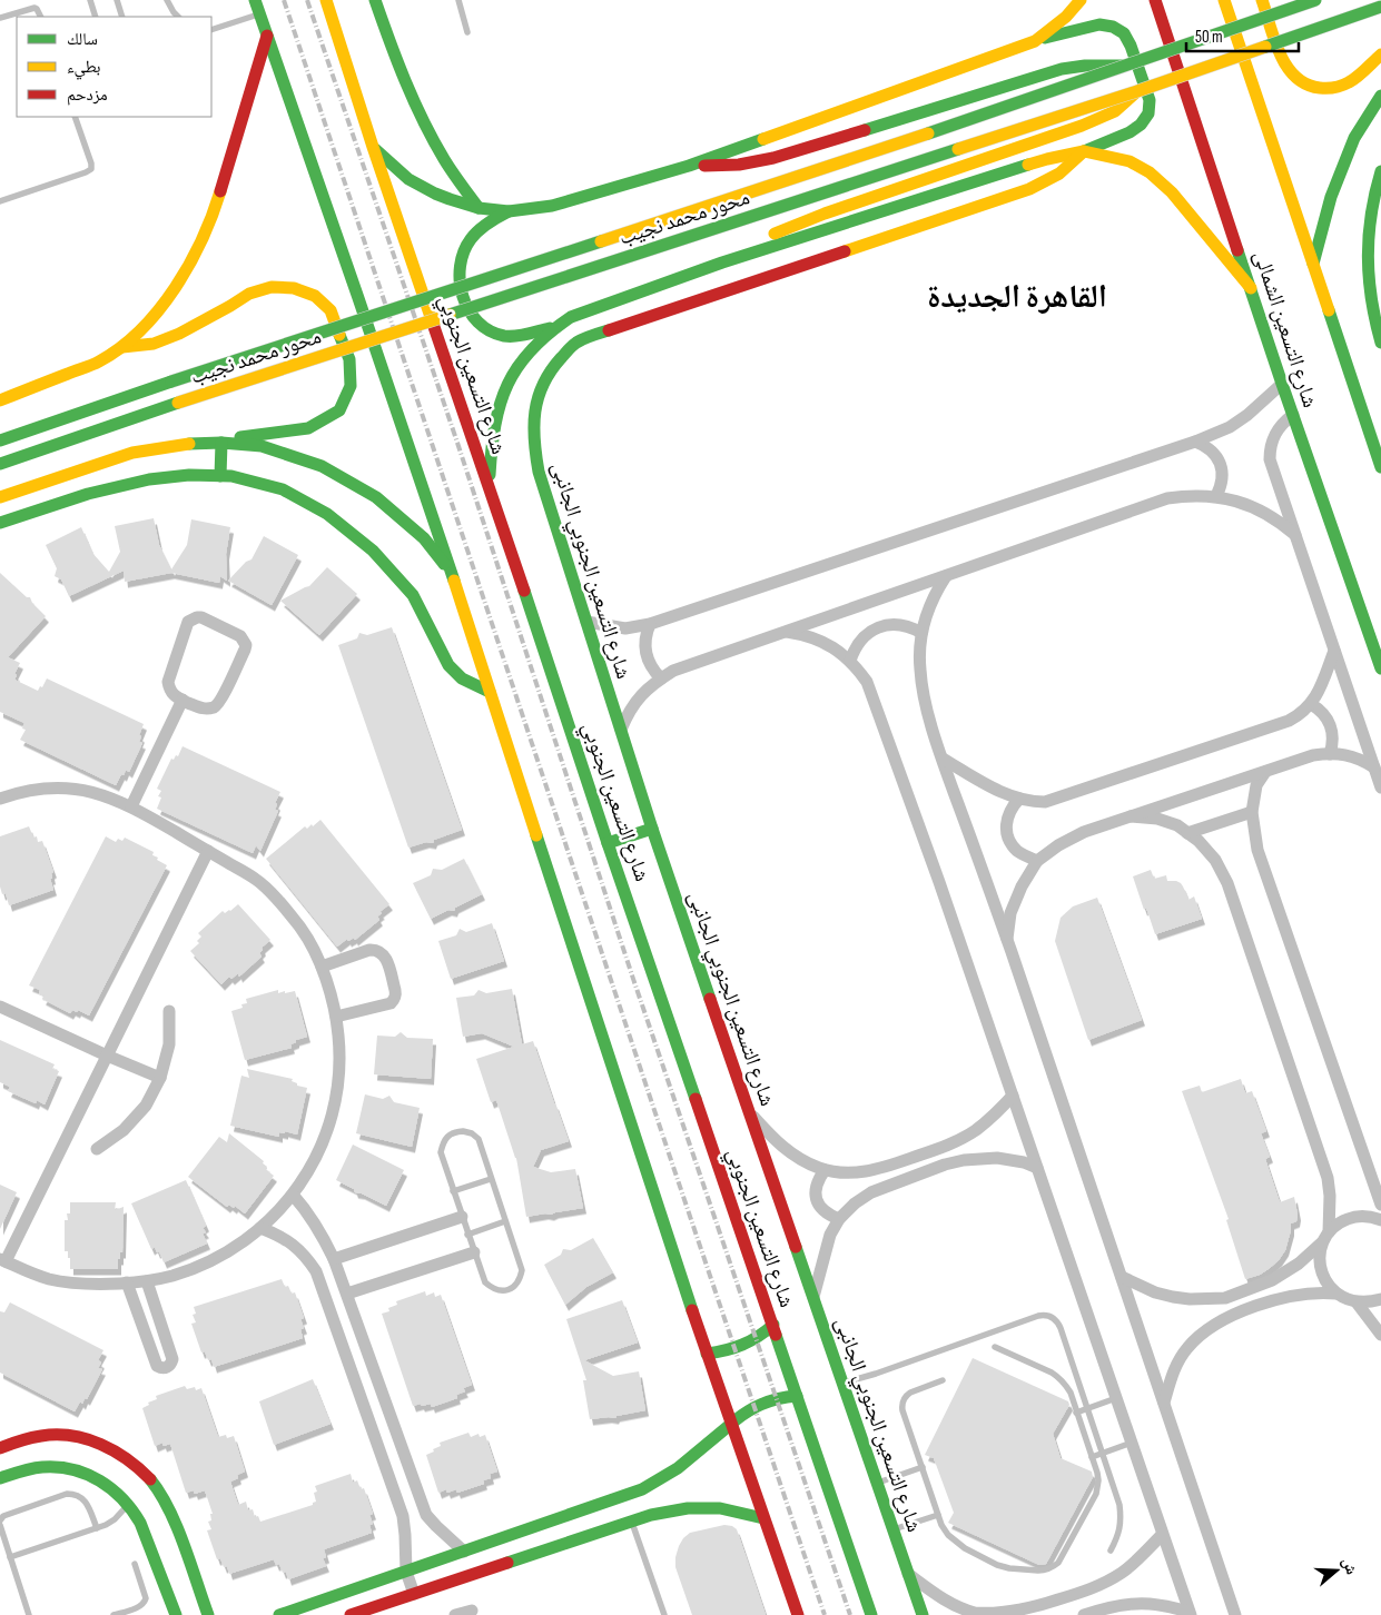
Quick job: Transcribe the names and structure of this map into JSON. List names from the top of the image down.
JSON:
{
  "streets": {
    "main road": [
      "محور محمد نجيب",
      "شارع التسعين الشمالى",
      "شارع التسعين الجنوبي",
      "شارع التسعين الجنوبي الجانبى"
    ]
  },
  "districts": ["القاهرة الجديدة"],
  "legend": ["سالك", "بطيء", "مزدحم"],
  "scale_bar": "50 m",
  "north": "right"
}
